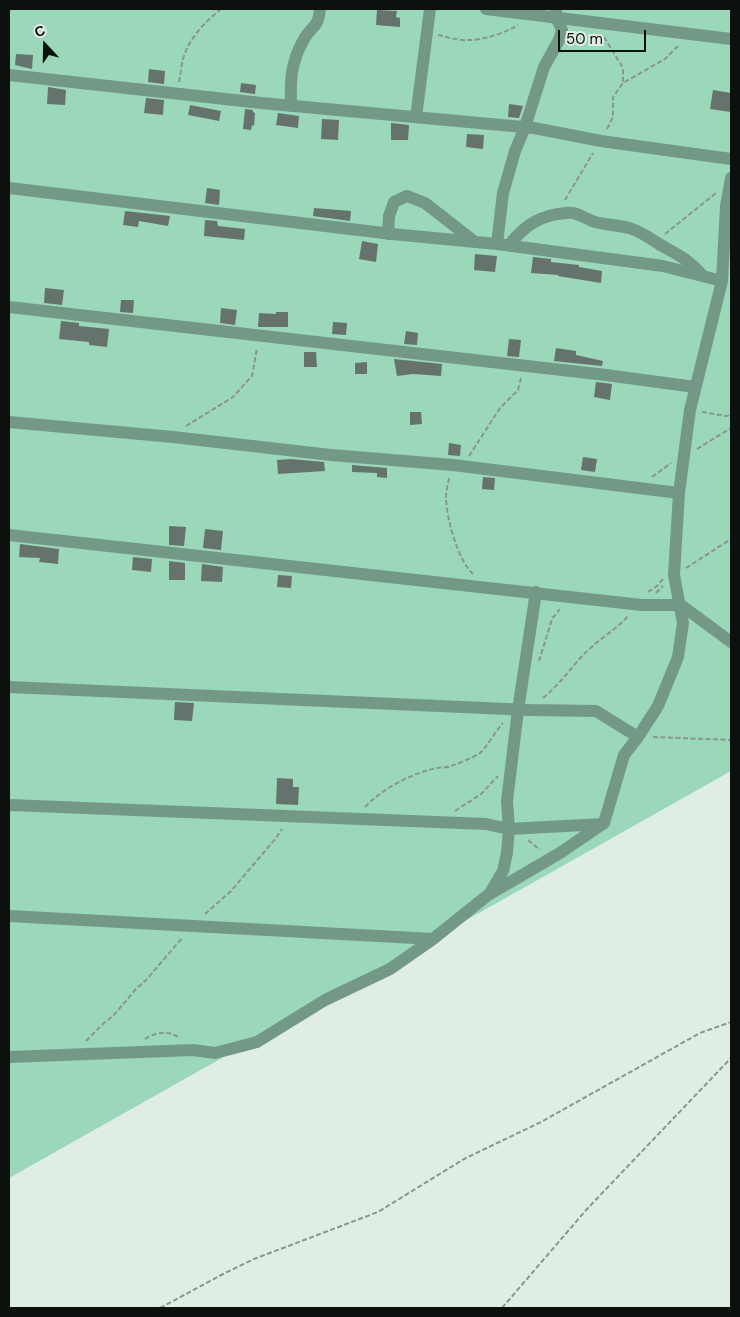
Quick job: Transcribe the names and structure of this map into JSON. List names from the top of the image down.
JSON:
{
  "scale_bar": "50 m",
  "north": "top"
}
